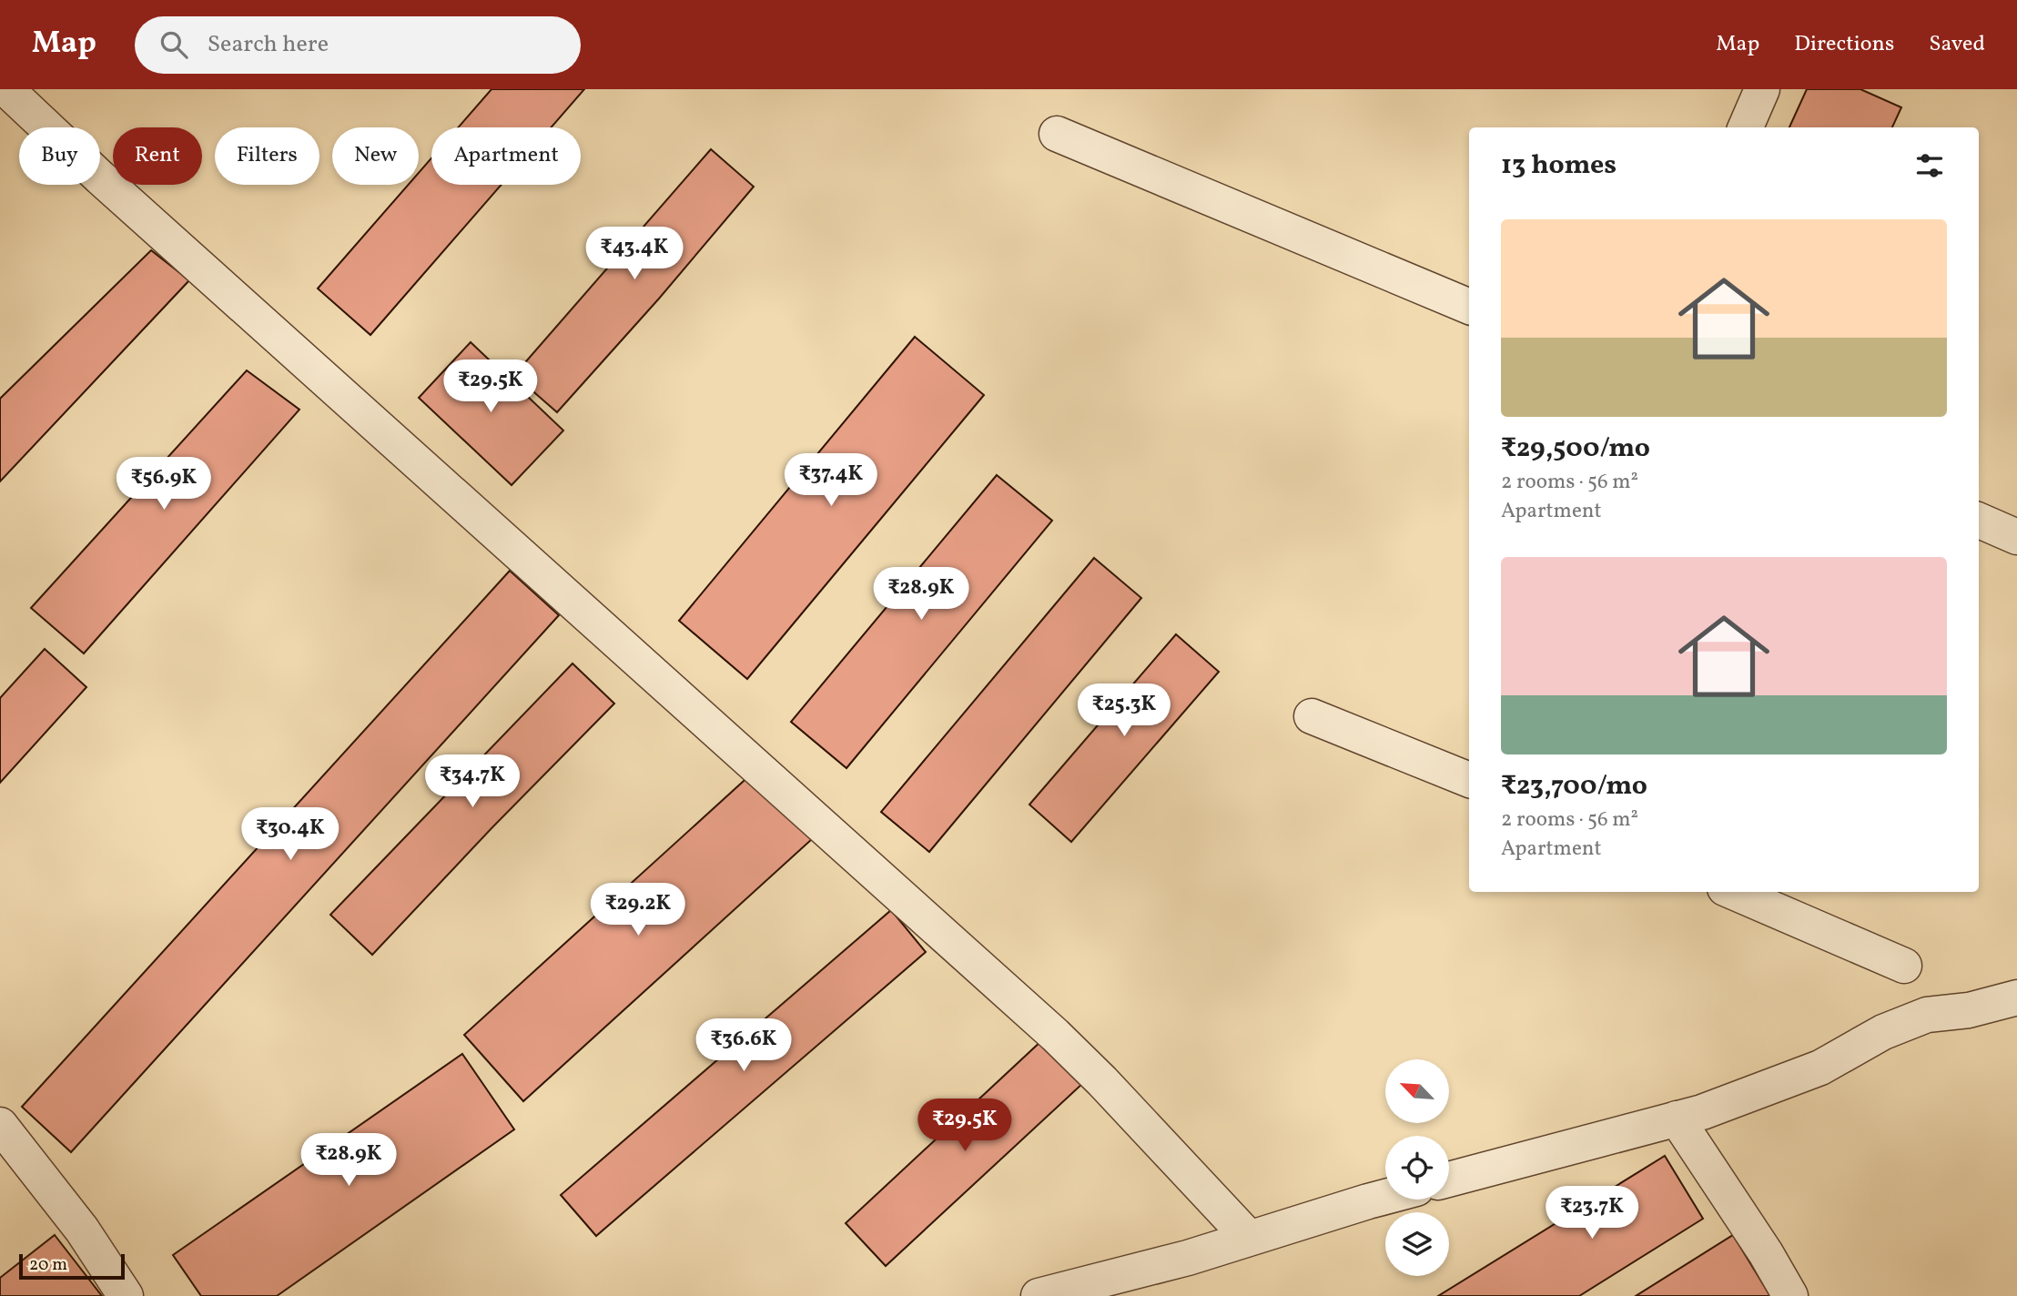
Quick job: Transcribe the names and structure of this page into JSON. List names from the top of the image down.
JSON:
{
  "scale_bar": "20 m",
  "north": "top left",
  "page": {
    "header": "Map",
    "search": "Search here",
    "nav": ["Map", "Directions", "Saved"],
    "chip": [
      "Buy",
      "Rent",
      "Filters",
      "New",
      "Apartment"
    ],
    "heading": "13 homes",
    "list": [
      {
        "name": "₹29,500/mo",
        "note": "2 rooms · 56 m² · Apartment"
      },
      {
        "name": "₹23,700/mo",
        "note": "2 rooms · 56 m² · Apartment"
      }
    ],
    "price": [
      "₹43.4K",
      "₹29.5K",
      "₹37.4K",
      "₹56.9K",
      "₹28.9K",
      "₹25.3K",
      "₹34.7K",
      "₹30.4K",
      "₹29.2K",
      "₹36.6K",
      "₹29.5K",
      "₹28.9K",
      "₹23.7K"
    ],
    "scale": "20 m"
  }
}
